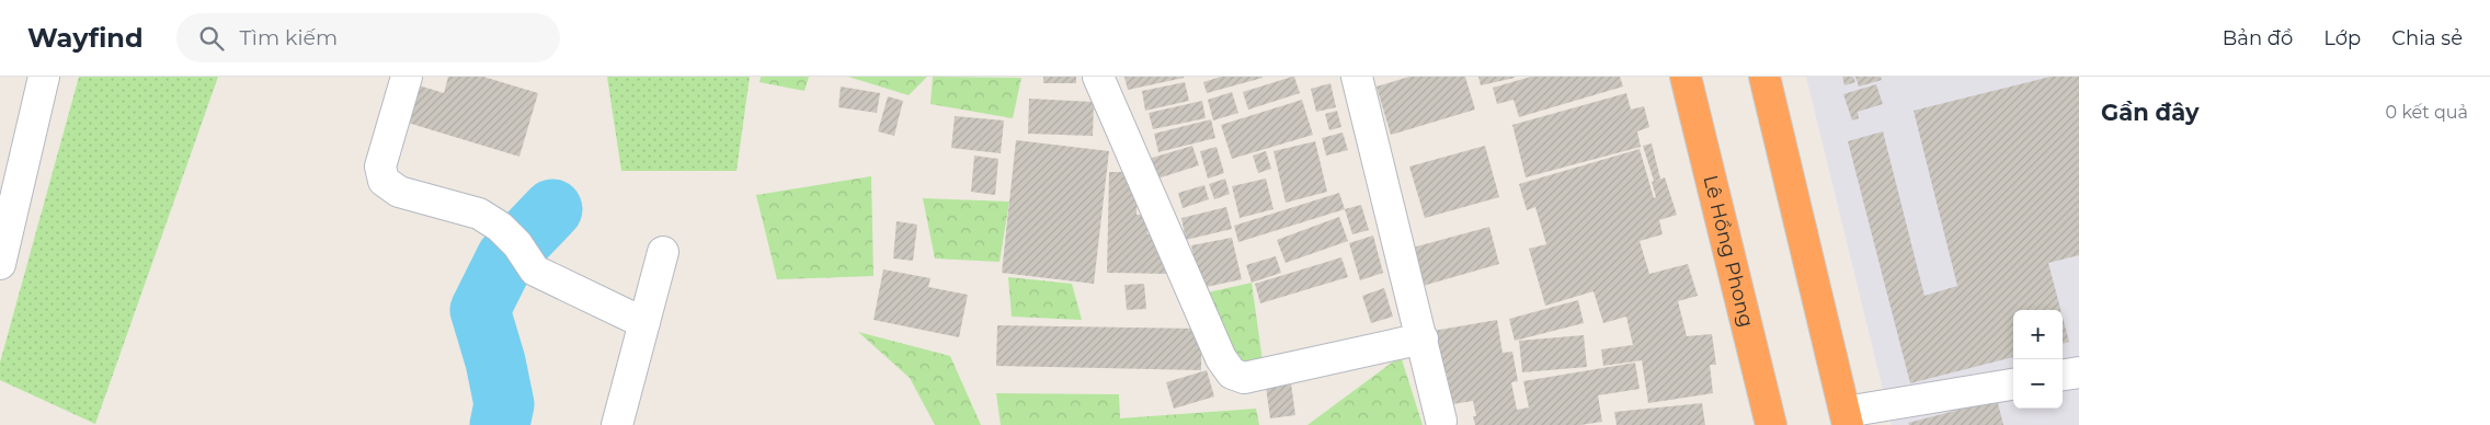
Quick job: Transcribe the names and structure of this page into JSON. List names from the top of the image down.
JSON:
{
  "streets": {
    "highway": ["Lê Hồng Phong"]
  },
  "page": {
    "header": "Wayfind",
    "search": "Tìm kiếm",
    "nav": ["Bản đồ", "Lớp", "Chia sẻ"],
    "heading": ["Gần đây", "0 kết quả"],
    "map_buttons": ["+", "−"]
  }
}
